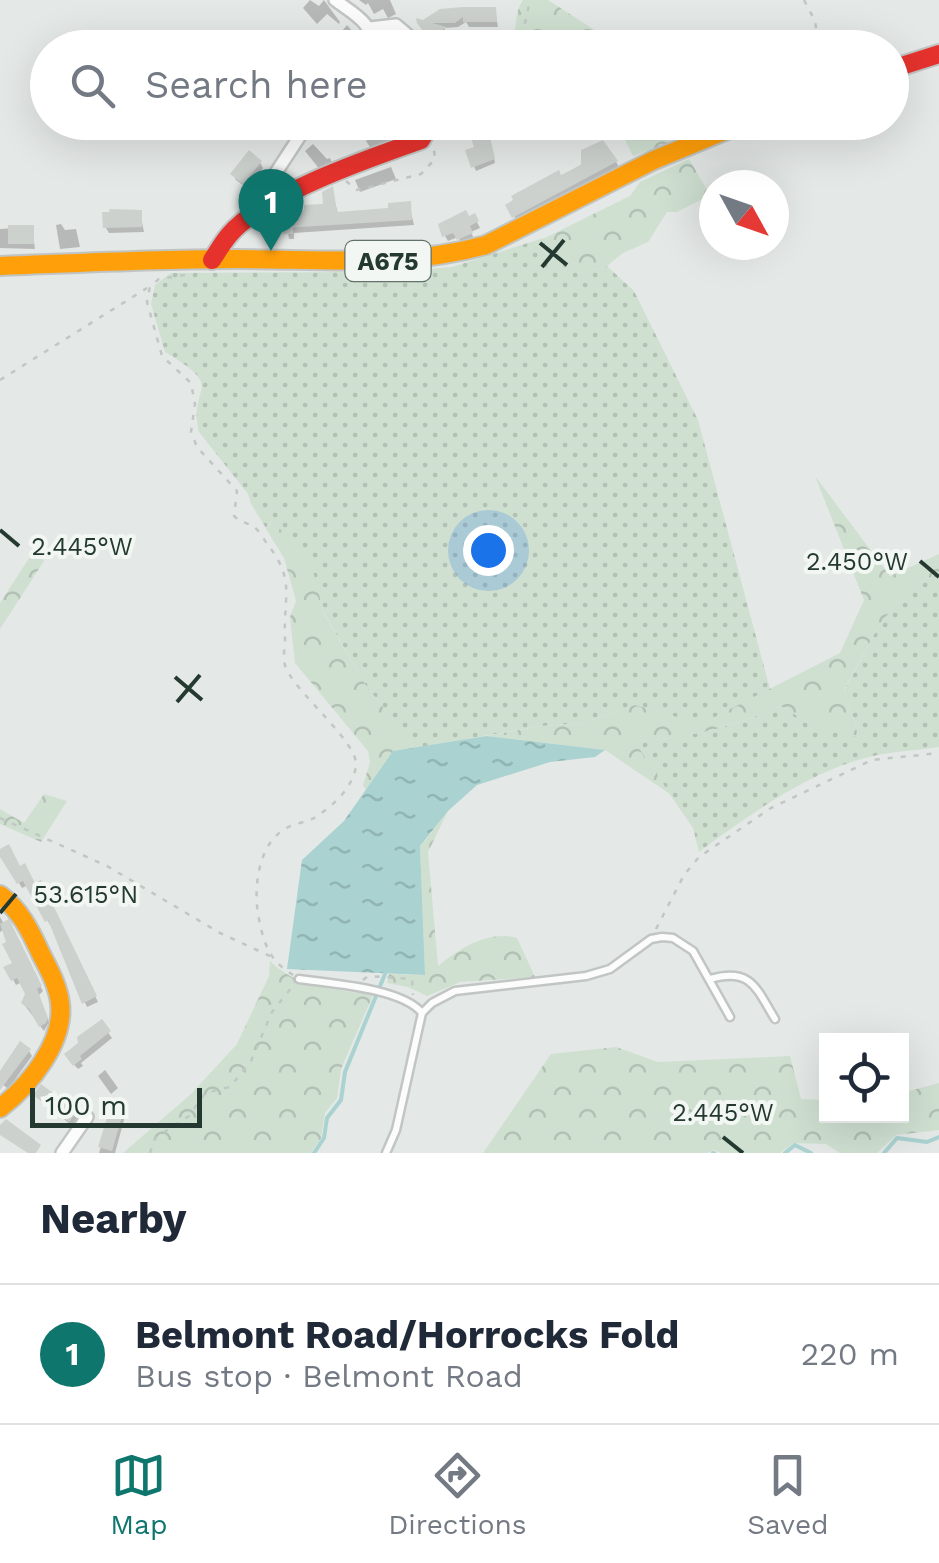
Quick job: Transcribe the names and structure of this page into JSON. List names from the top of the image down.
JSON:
{
  "streets": {
    "main road": ["A675"]
  },
  "scale_bar": "100 m",
  "north": "bottom right",
  "page": {
    "search": "Search here",
    "pins": "1",
    "scale": "100 m",
    "heading": "Nearby",
    "list": [
      {
        "mark": "1",
        "name": "Belmont Road/Horrocks Fold",
        "note": "Bus stop · Belmont Road",
        "value": "220 m"
      }
    ],
    "nav": ["Map", "Directions", "Saved"]
  },
  "coordinates": ["2.445°W", "2.450°W", "53.615°N"]
}
